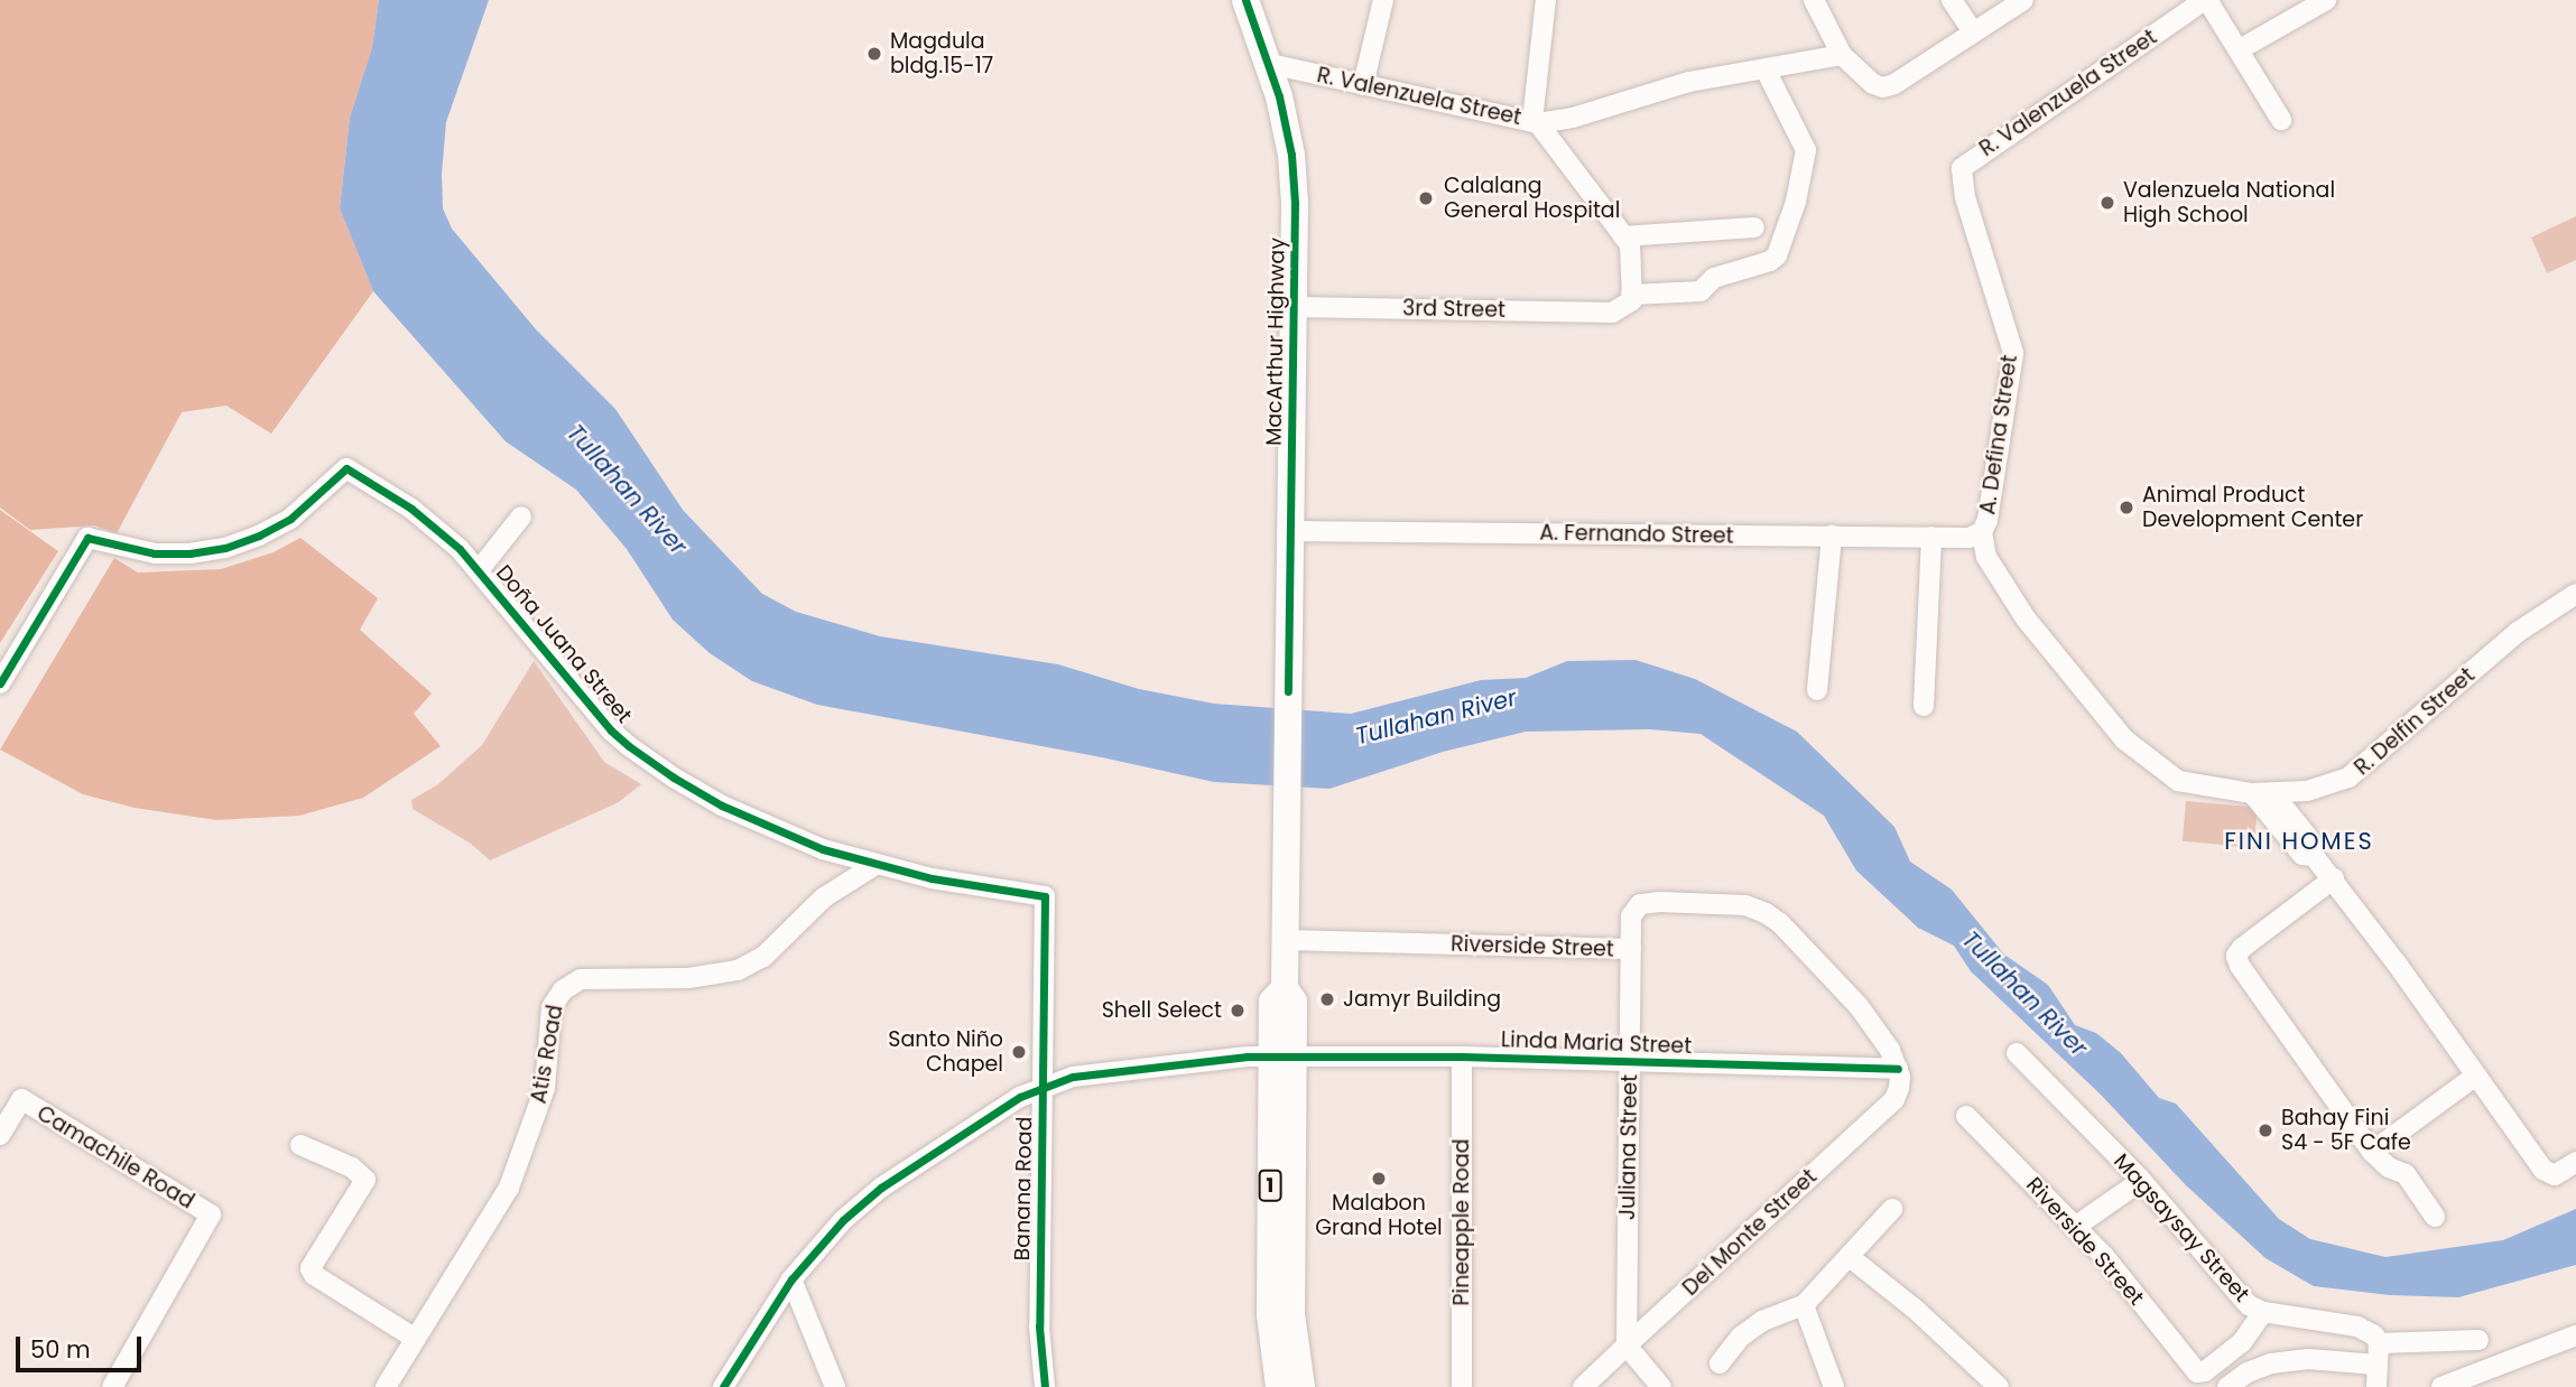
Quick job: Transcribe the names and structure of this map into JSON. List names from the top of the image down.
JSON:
{
  "streets": {
    "highway": ["MacArthur Highway", "1"],
    "street": [
      "R. Valenzuela Street",
      "3rd Street",
      "A. Defina Street",
      "A. Fernando Street",
      "Doña Juana Street",
      "R. Delfin Street",
      "Riverside Street",
      "Linda Maria Street",
      "Atis Road",
      "Juliana Street",
      "Camachile Road",
      "Banana Road",
      "Pineapple Road",
      "Magsaysay Street",
      "Del Monte Street"
    ]
  },
  "crossings": [
    ["R. Valenzuela Street", "MacArthur Highway"],
    ["R. Valenzuela Street", "A. Defina Street"],
    ["3rd Street", "MacArthur Highway"],
    ["MacArthur Highway", "A. Fernando Street"],
    ["MacArthur Highway", "Riverside Street"],
    ["MacArthur Highway", "Linda Maria Street"],
    ["A. Defina Street", "A. Fernando Street"],
    ["A. Defina Street", "R. Delfin Street"],
    ["A. Fernando Street", "R. Delfin Street"],
    ["Doña Juana Street", "Atis Road"],
    ["Doña Juana Street", "Banana Road"],
    ["Riverside Street", "Linda Maria Street"],
    ["Riverside Street", "Juliana Street"],
    ["Riverside Street", "Magsaysay Street"],
    ["Riverside Street", "Del Monte Street"],
    ["Linda Maria Street", "Juliana Street"],
    ["Linda Maria Street", "Banana Road"],
    ["Linda Maria Street", "Pineapple Road"],
    ["Linda Maria Street", "Del Monte Street"],
    ["Juliana Street", "Del Monte Street"]
  ],
  "districts": ["FINI HOMES"],
  "water": ["Tullahan River"],
  "places": [
    "Magdula bldg.15-17",
    "Calalang General Hospital",
    "Valenzuela National High School",
    "Animal Product Development Center",
    "Jamyr Building",
    "Shell Select",
    "Santo Niño Chapel",
    "Bahay Fini S4 - 5F Cafe",
    "Malabon Grand Hotel"
  ],
  "scale_bar": "50 m"
}
